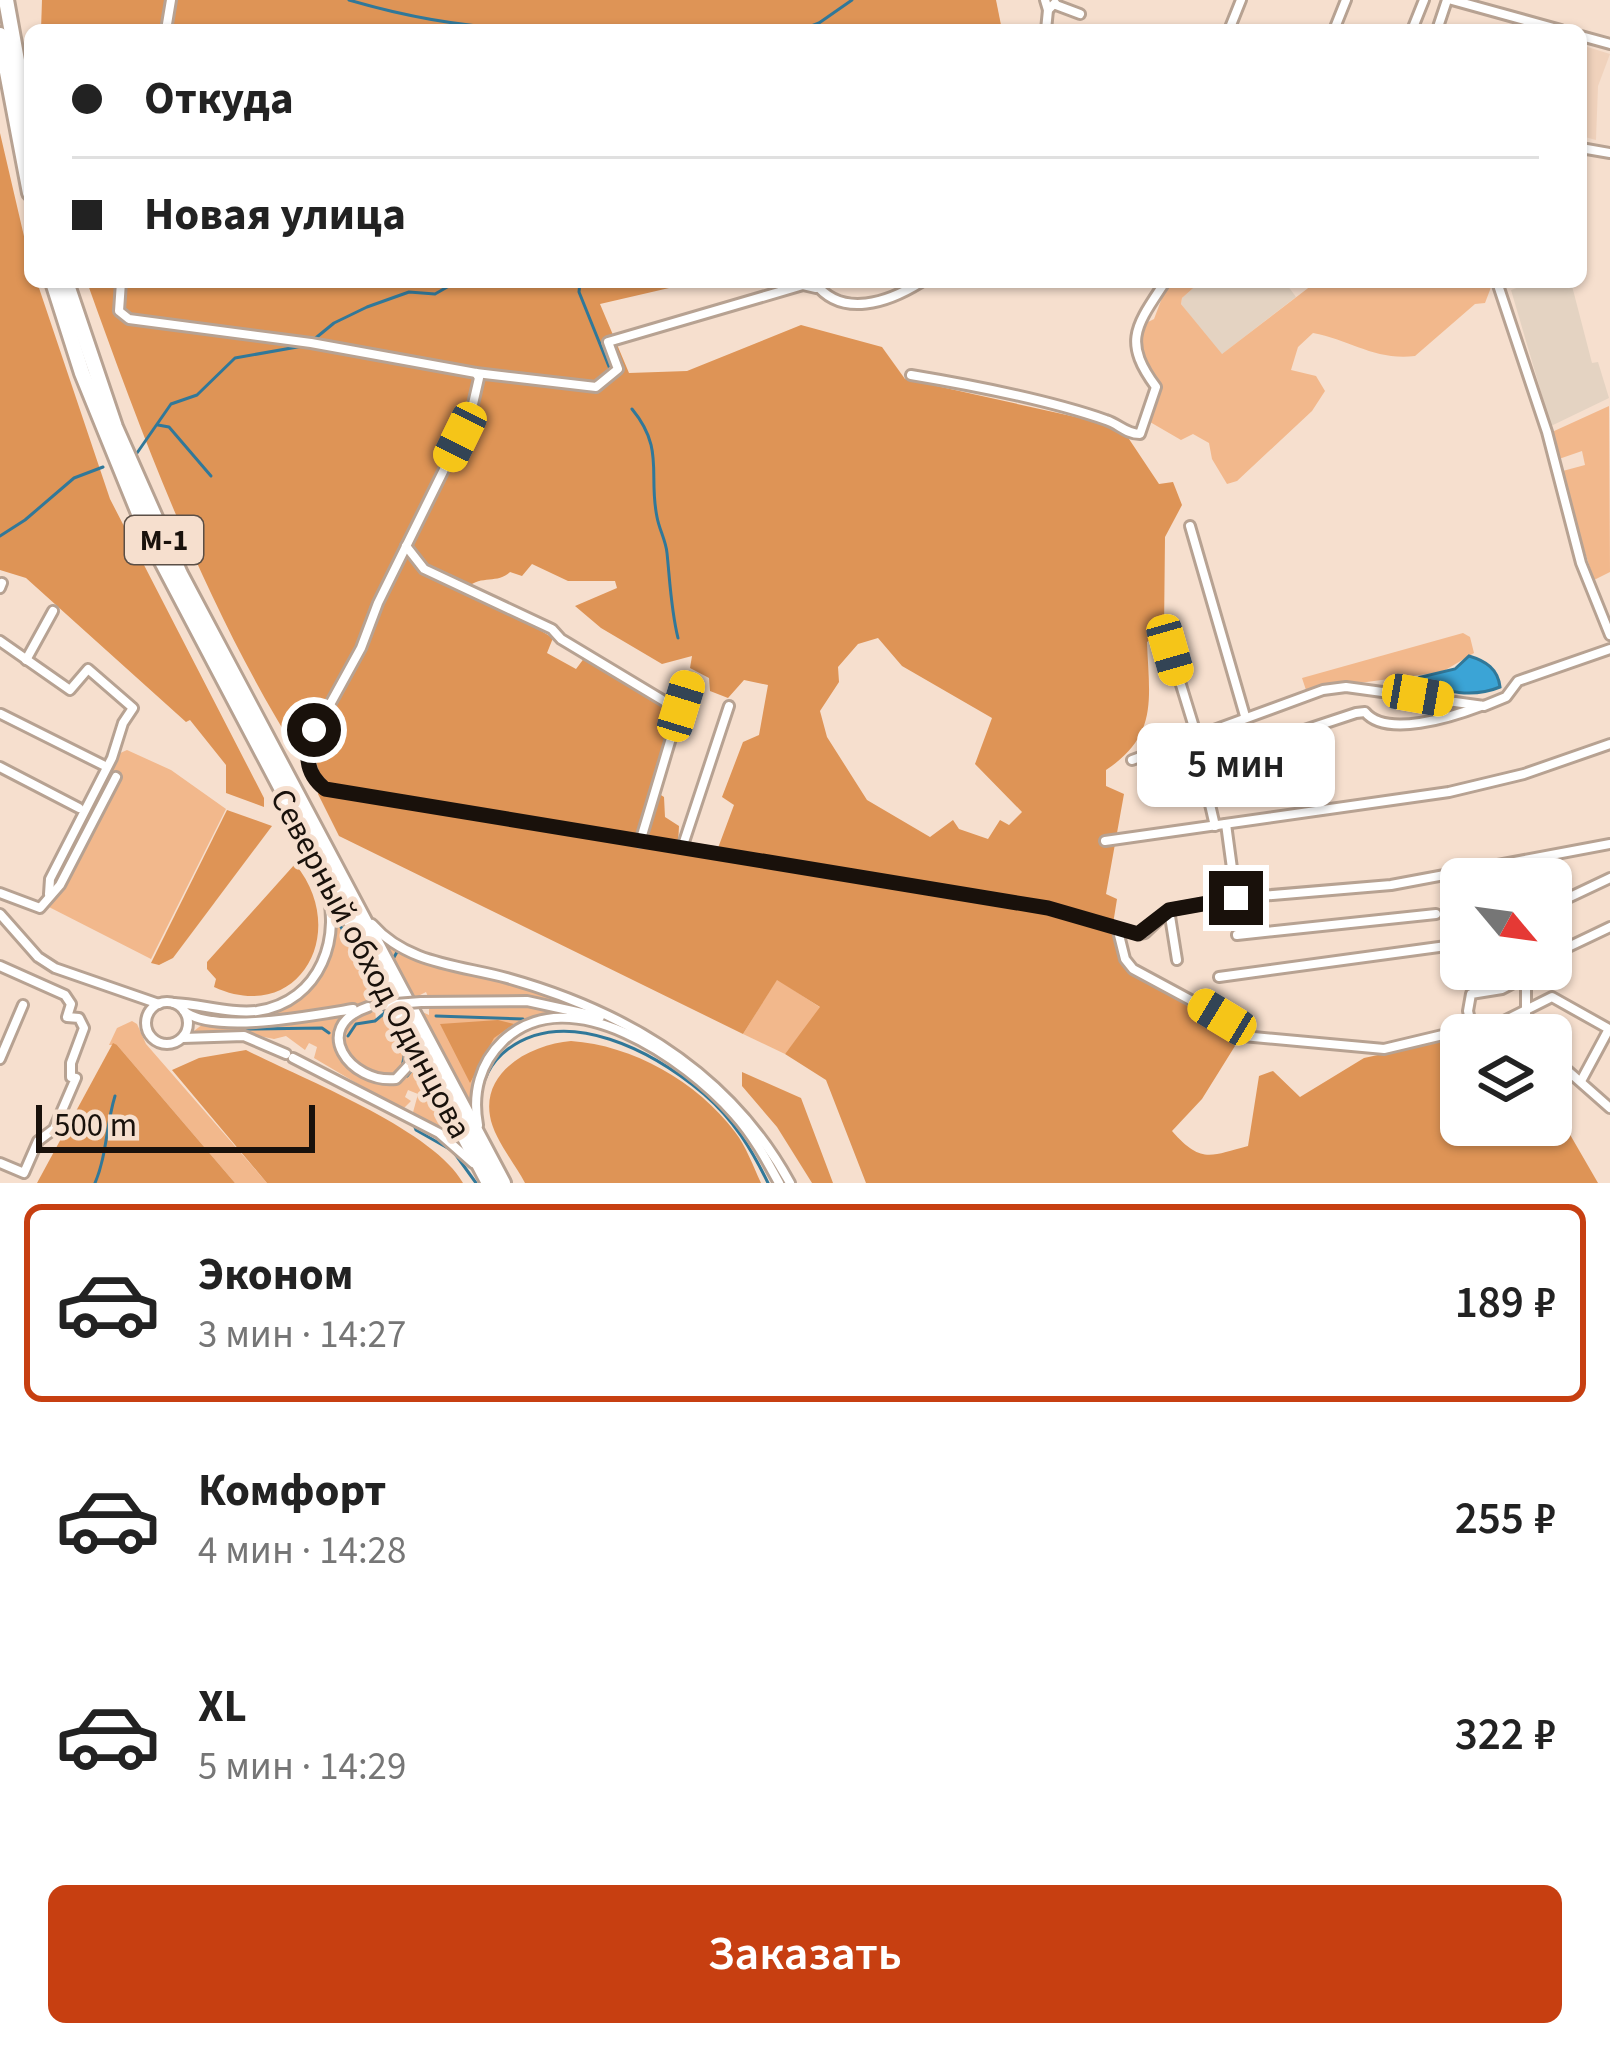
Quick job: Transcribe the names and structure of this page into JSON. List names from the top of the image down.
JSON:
{
  "streets": {
    "highway": ["М-1", "Северный обход Одинцова"]
  },
  "scale_bar": "500 m",
  "north": "bottom right",
  "page": {
    "banner": ["Откуда", "Новая улица"],
    "bubble": "5 мин",
    "scale": "500 m",
    "list": [
      {
        "name": "Эконом",
        "note": "3 мин · 14:27",
        "value": "189 ₽"
      },
      {
        "name": "Комфорт",
        "note": "4 мин · 14:28",
        "value": "255 ₽"
      },
      {
        "name": "XL",
        "note": "5 мин · 14:29",
        "value": "322 ₽"
      }
    ],
    "buttons": "Заказать"
  }
}
